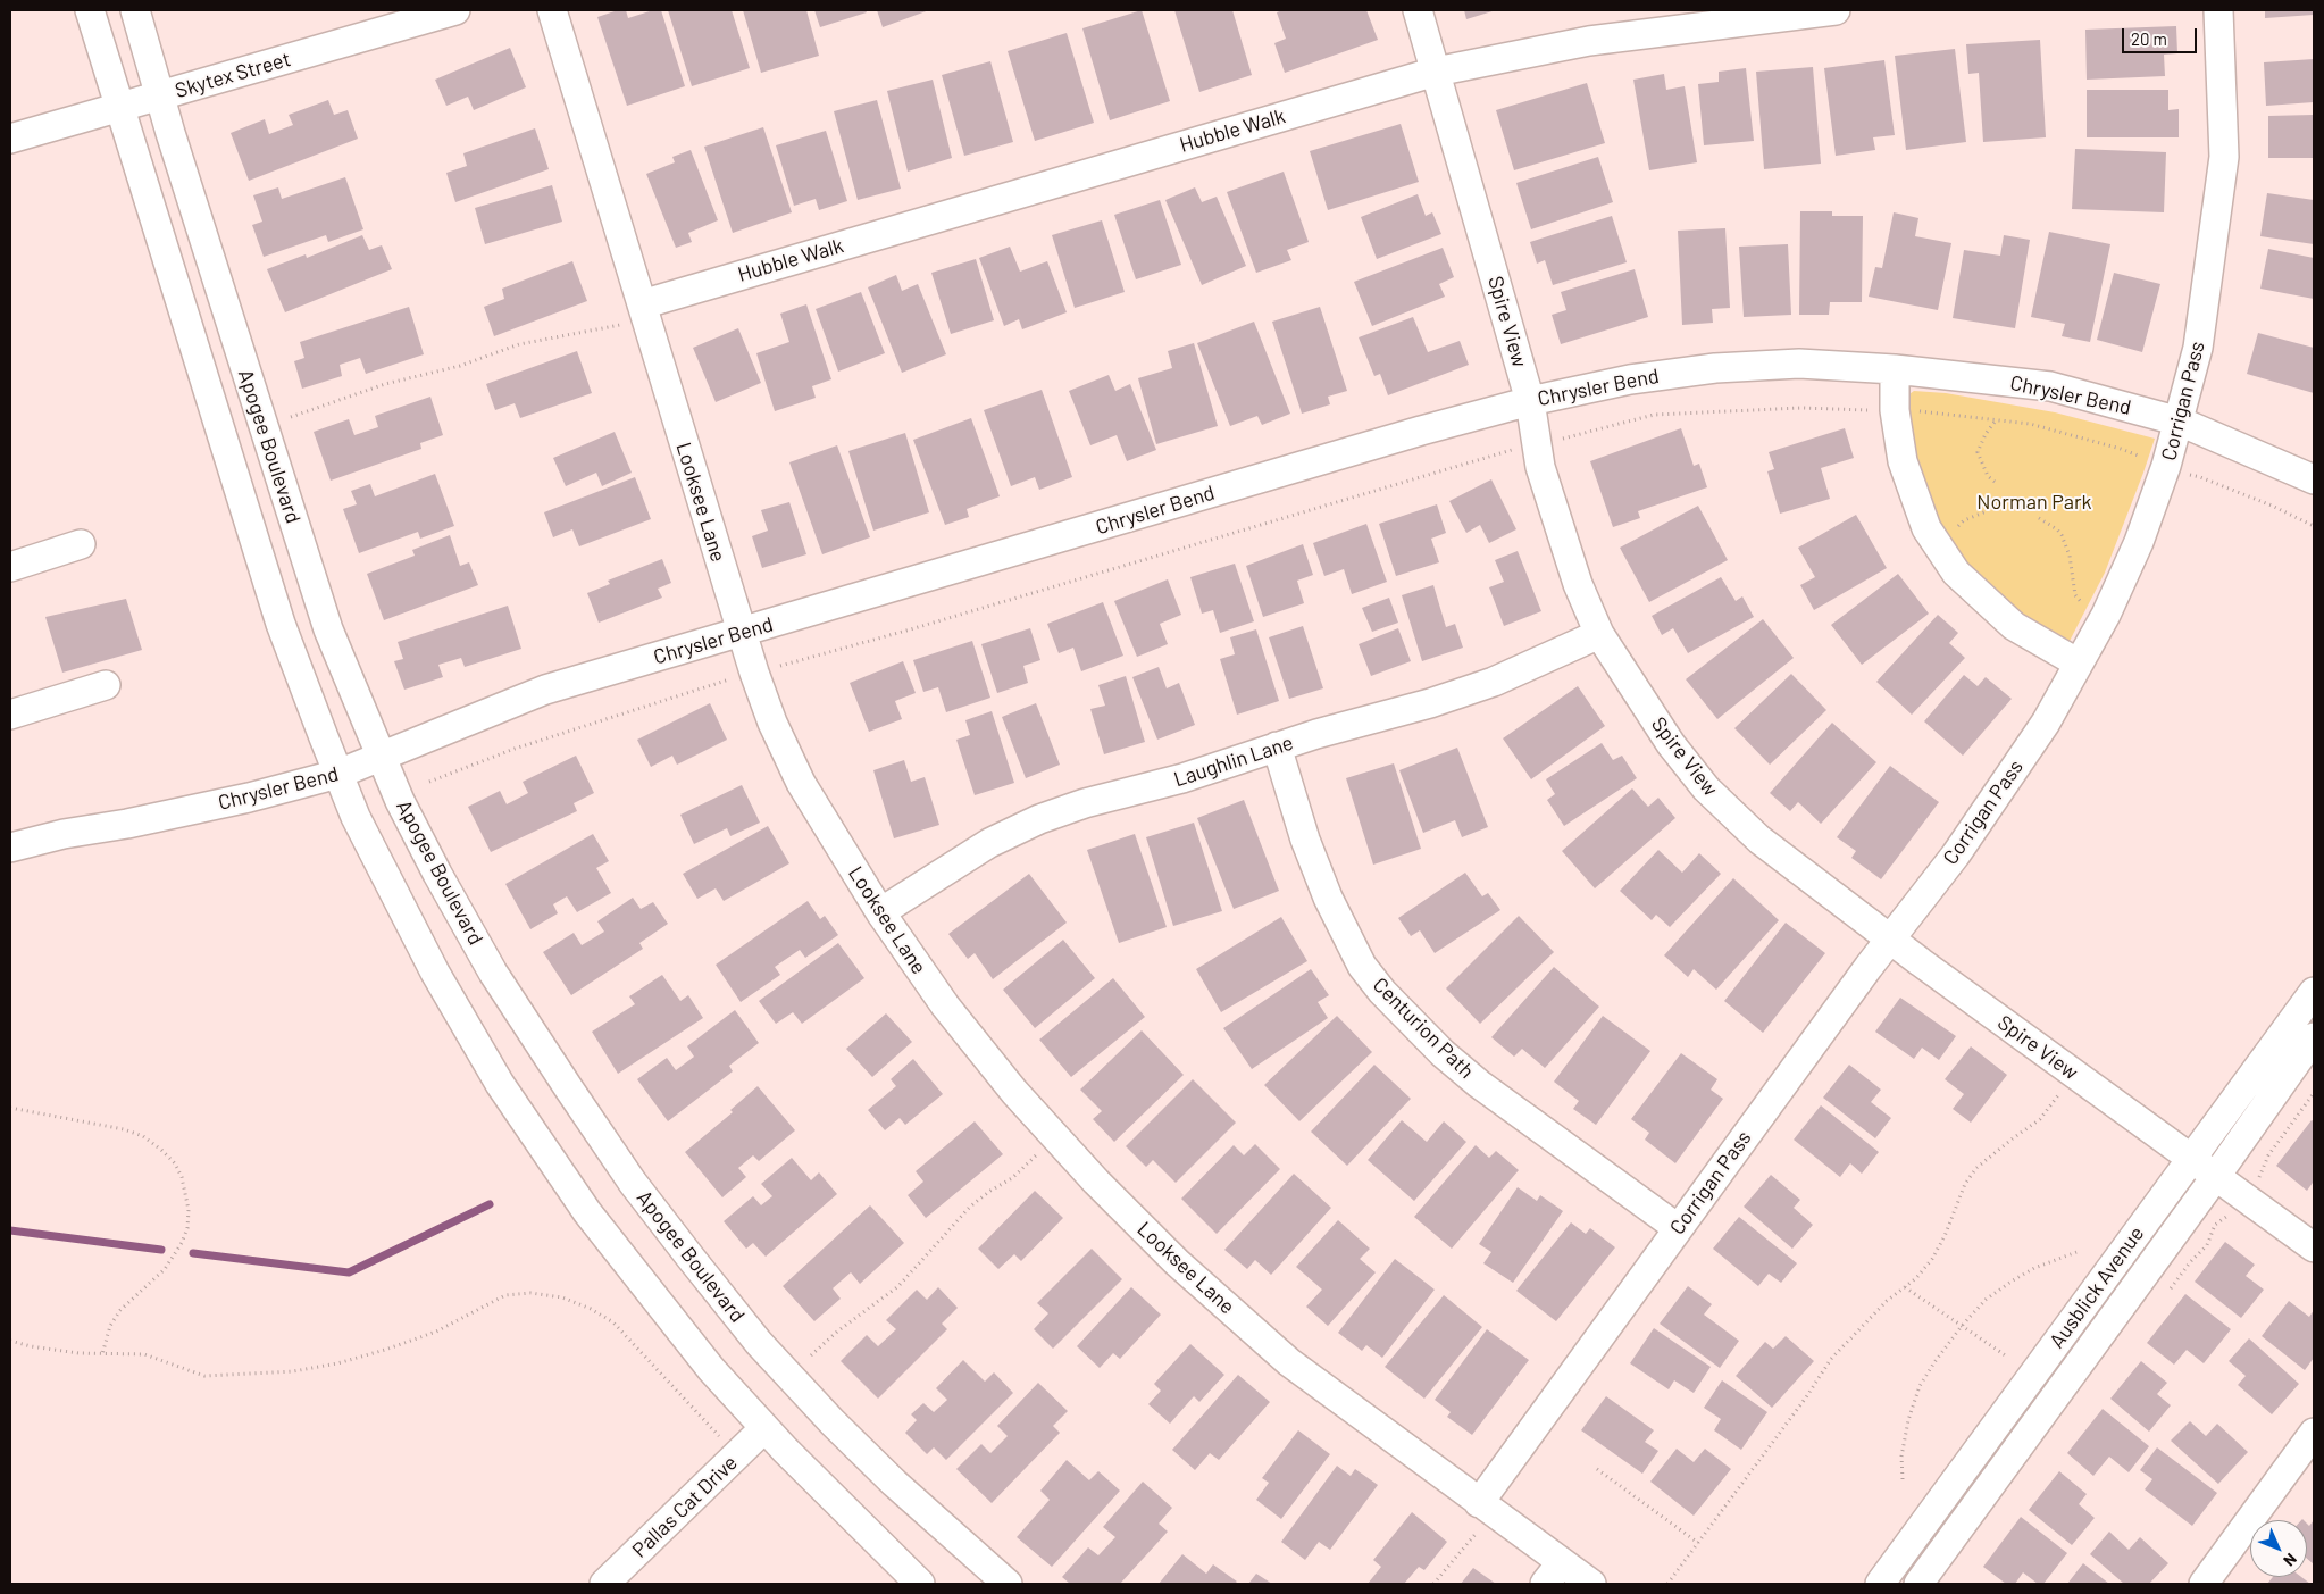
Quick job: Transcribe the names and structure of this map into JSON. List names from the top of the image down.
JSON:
{
  "streets": {
    "street": [
      "Skytex Street",
      "Hubble Walk",
      "Spire View",
      "Chrysler Bend",
      "Corrigan Pass",
      "Apogee Boulevard",
      "Looksee Lane",
      "Laughlin Lane",
      "Centurion Path",
      "Ausblick Avenue",
      "Pallas Cat Drive"
    ]
  },
  "crossings": [
    ["Skytex Street", "Apogee Boulevard"],
    ["Hubble Walk", "Spire View"],
    ["Hubble Walk", "Looksee Lane"],
    ["Spire View", "Chrysler Bend"],
    ["Spire View", "Corrigan Pass"],
    ["Spire View", "Laughlin Lane"],
    ["Spire View", "Ausblick Avenue"],
    ["Chrysler Bend", "Corrigan Pass"],
    ["Chrysler Bend", "Apogee Boulevard"],
    ["Chrysler Bend", "Looksee Lane"],
    ["Corrigan Pass", "Looksee Lane"],
    ["Corrigan Pass", "Centurion Path"],
    ["Apogee Boulevard", "Pallas Cat Drive"],
    ["Looksee Lane", "Laughlin Lane"],
    ["Laughlin Lane", "Centurion Path"]
  ],
  "parks": ["Norman Park"],
  "scale_bar": "20 m",
  "north": "bottom right"
}
